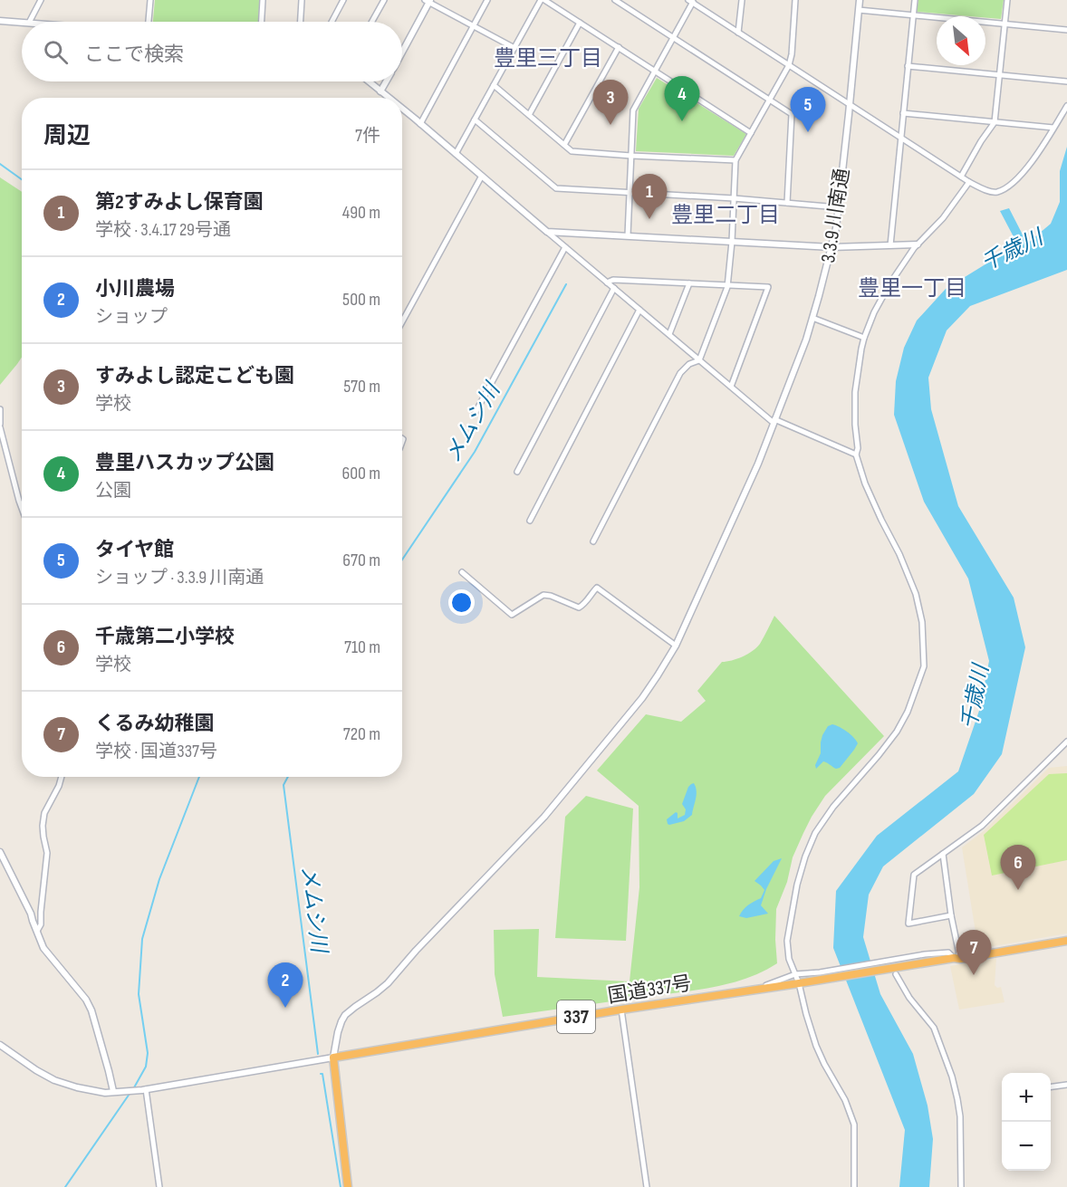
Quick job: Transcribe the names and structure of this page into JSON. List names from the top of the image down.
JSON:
{
  "streets": {
    "highway": ["国道337号", "337"],
    "street": ["3.3.9 川南通"]
  },
  "crossings": [
    ["3.3.9 川南通", "国道337号"]
  ],
  "districts": ["豊里三丁目", "豊里二丁目", "豊里一丁目"],
  "water": ["千歳川", "メムシ川"],
  "north": "bottom right",
  "page": {
    "search": "ここで検索",
    "pins": [
      "4",
      "3",
      "5",
      "1",
      "6",
      "7",
      "2"
    ],
    "heading": ["周辺", "7件"],
    "list": [
      {
        "mark": "1",
        "name": "第2すみよし保育園",
        "note": "学校 · 3.4.17 29号通",
        "value": "490 m"
      },
      {
        "mark": "2",
        "name": "小川農場",
        "note": "ショップ",
        "value": "500 m"
      },
      {
        "mark": "3",
        "name": "すみよし認定こども園",
        "note": "学校",
        "value": "570 m"
      },
      {
        "mark": "4",
        "name": "豊里ハスカップ公園",
        "note": "公園",
        "value": "600 m"
      },
      {
        "mark": "5",
        "name": "タイヤ館",
        "note": "ショップ · 3.3.9 川南通",
        "value": "670 m"
      },
      {
        "mark": "6",
        "name": "千歳第二小学校",
        "note": "学校",
        "value": "710 m"
      },
      {
        "mark": "7",
        "name": "くるみ幼稚園",
        "note": "学校 · 国道337号",
        "value": "720 m"
      }
    ],
    "map_buttons": ["+", "−"]
  }
}
